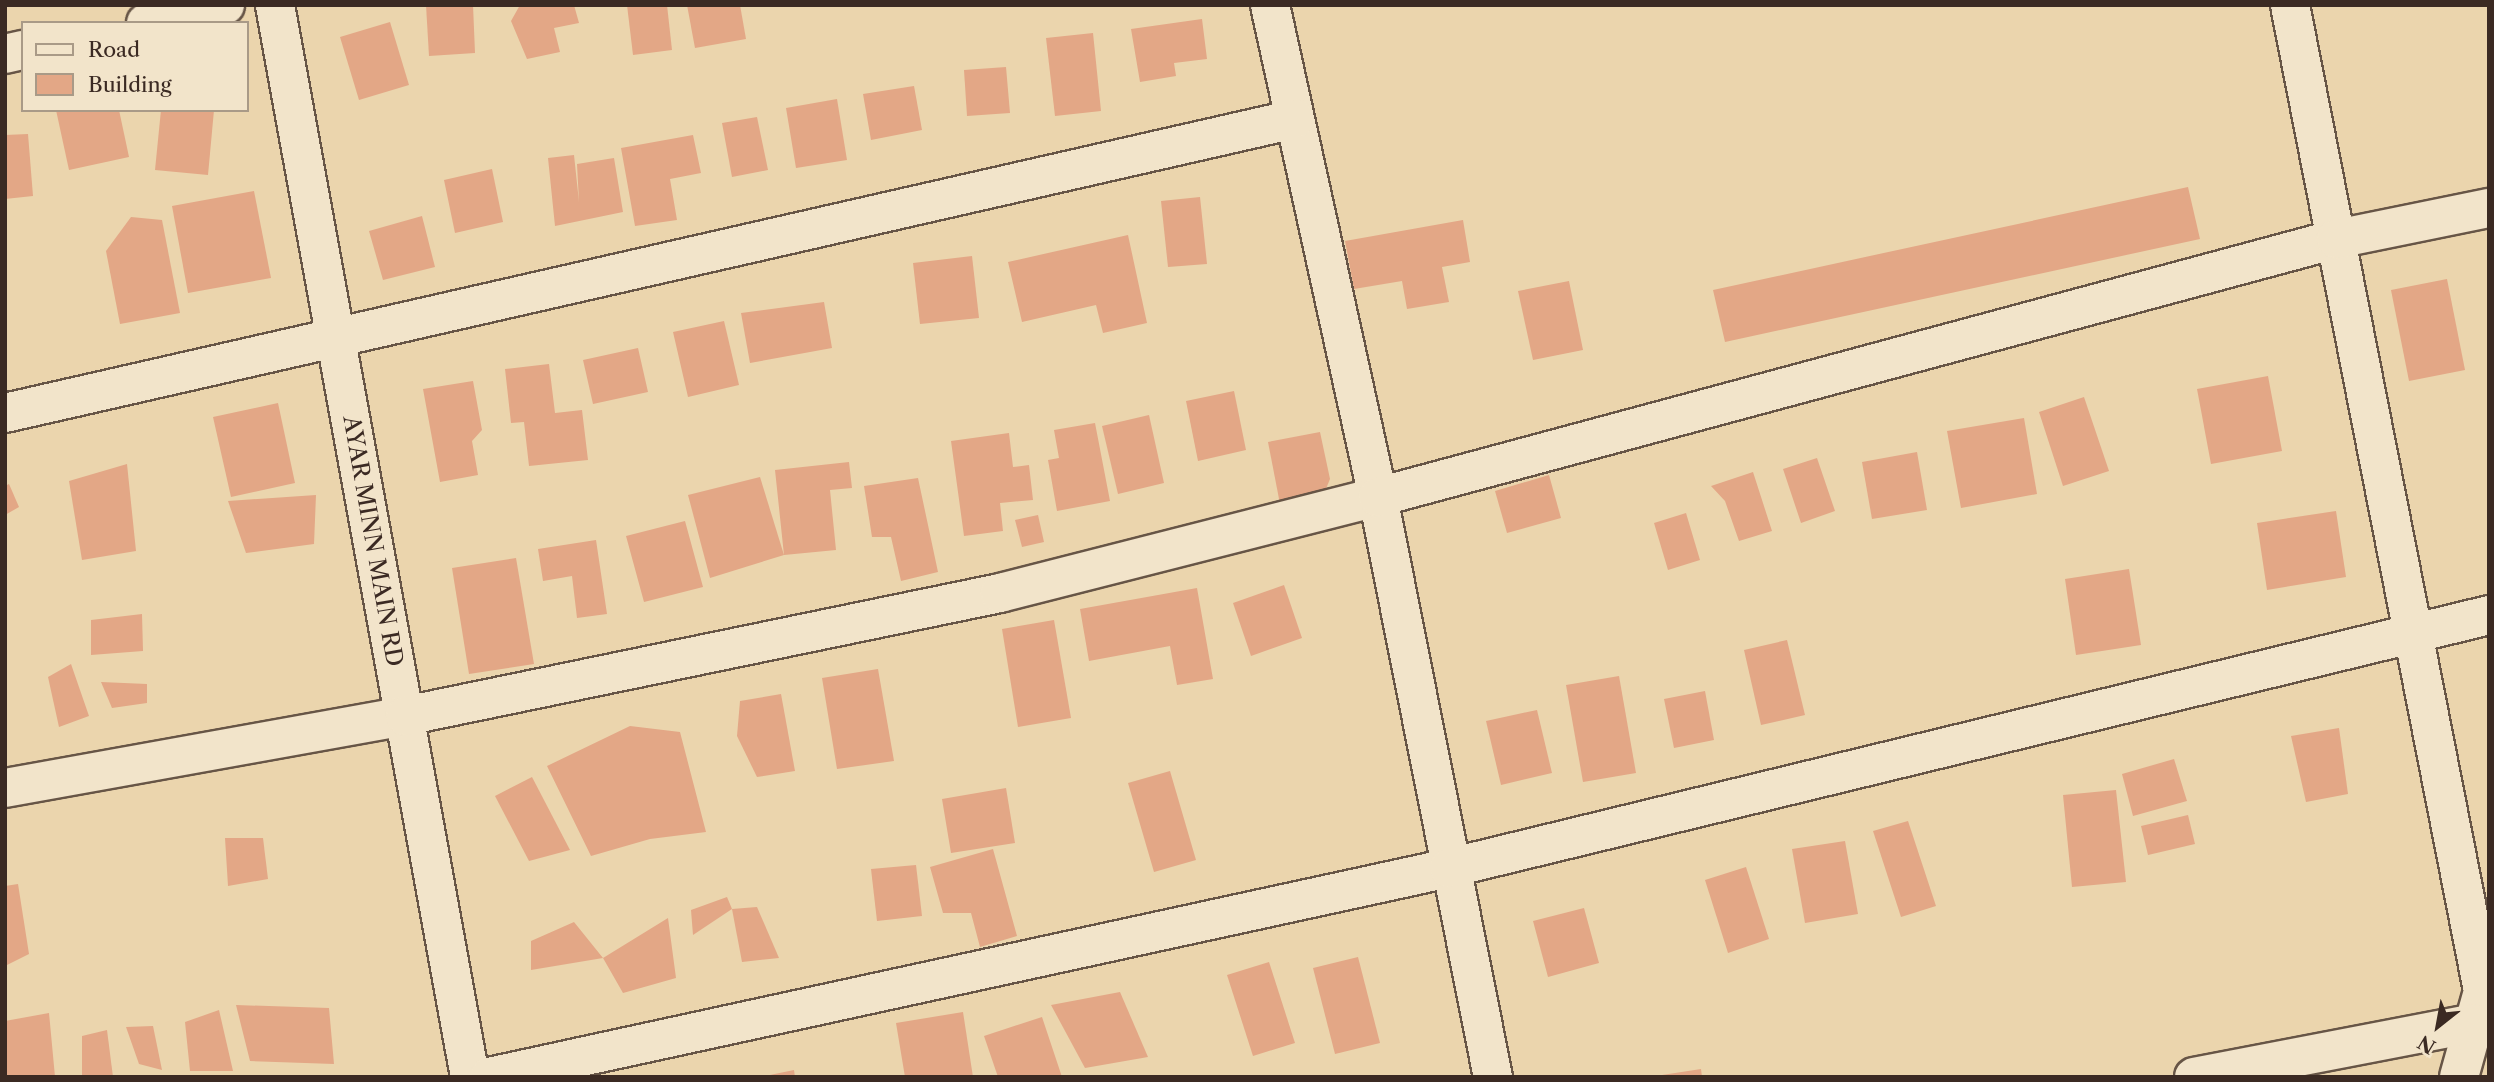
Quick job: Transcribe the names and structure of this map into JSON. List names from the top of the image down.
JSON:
{
  "streets": {
    "street": ["AYAR MINN MAIN RD"]
  },
  "legend": ["Road", "Building"],
  "north": "bottom left"
}
